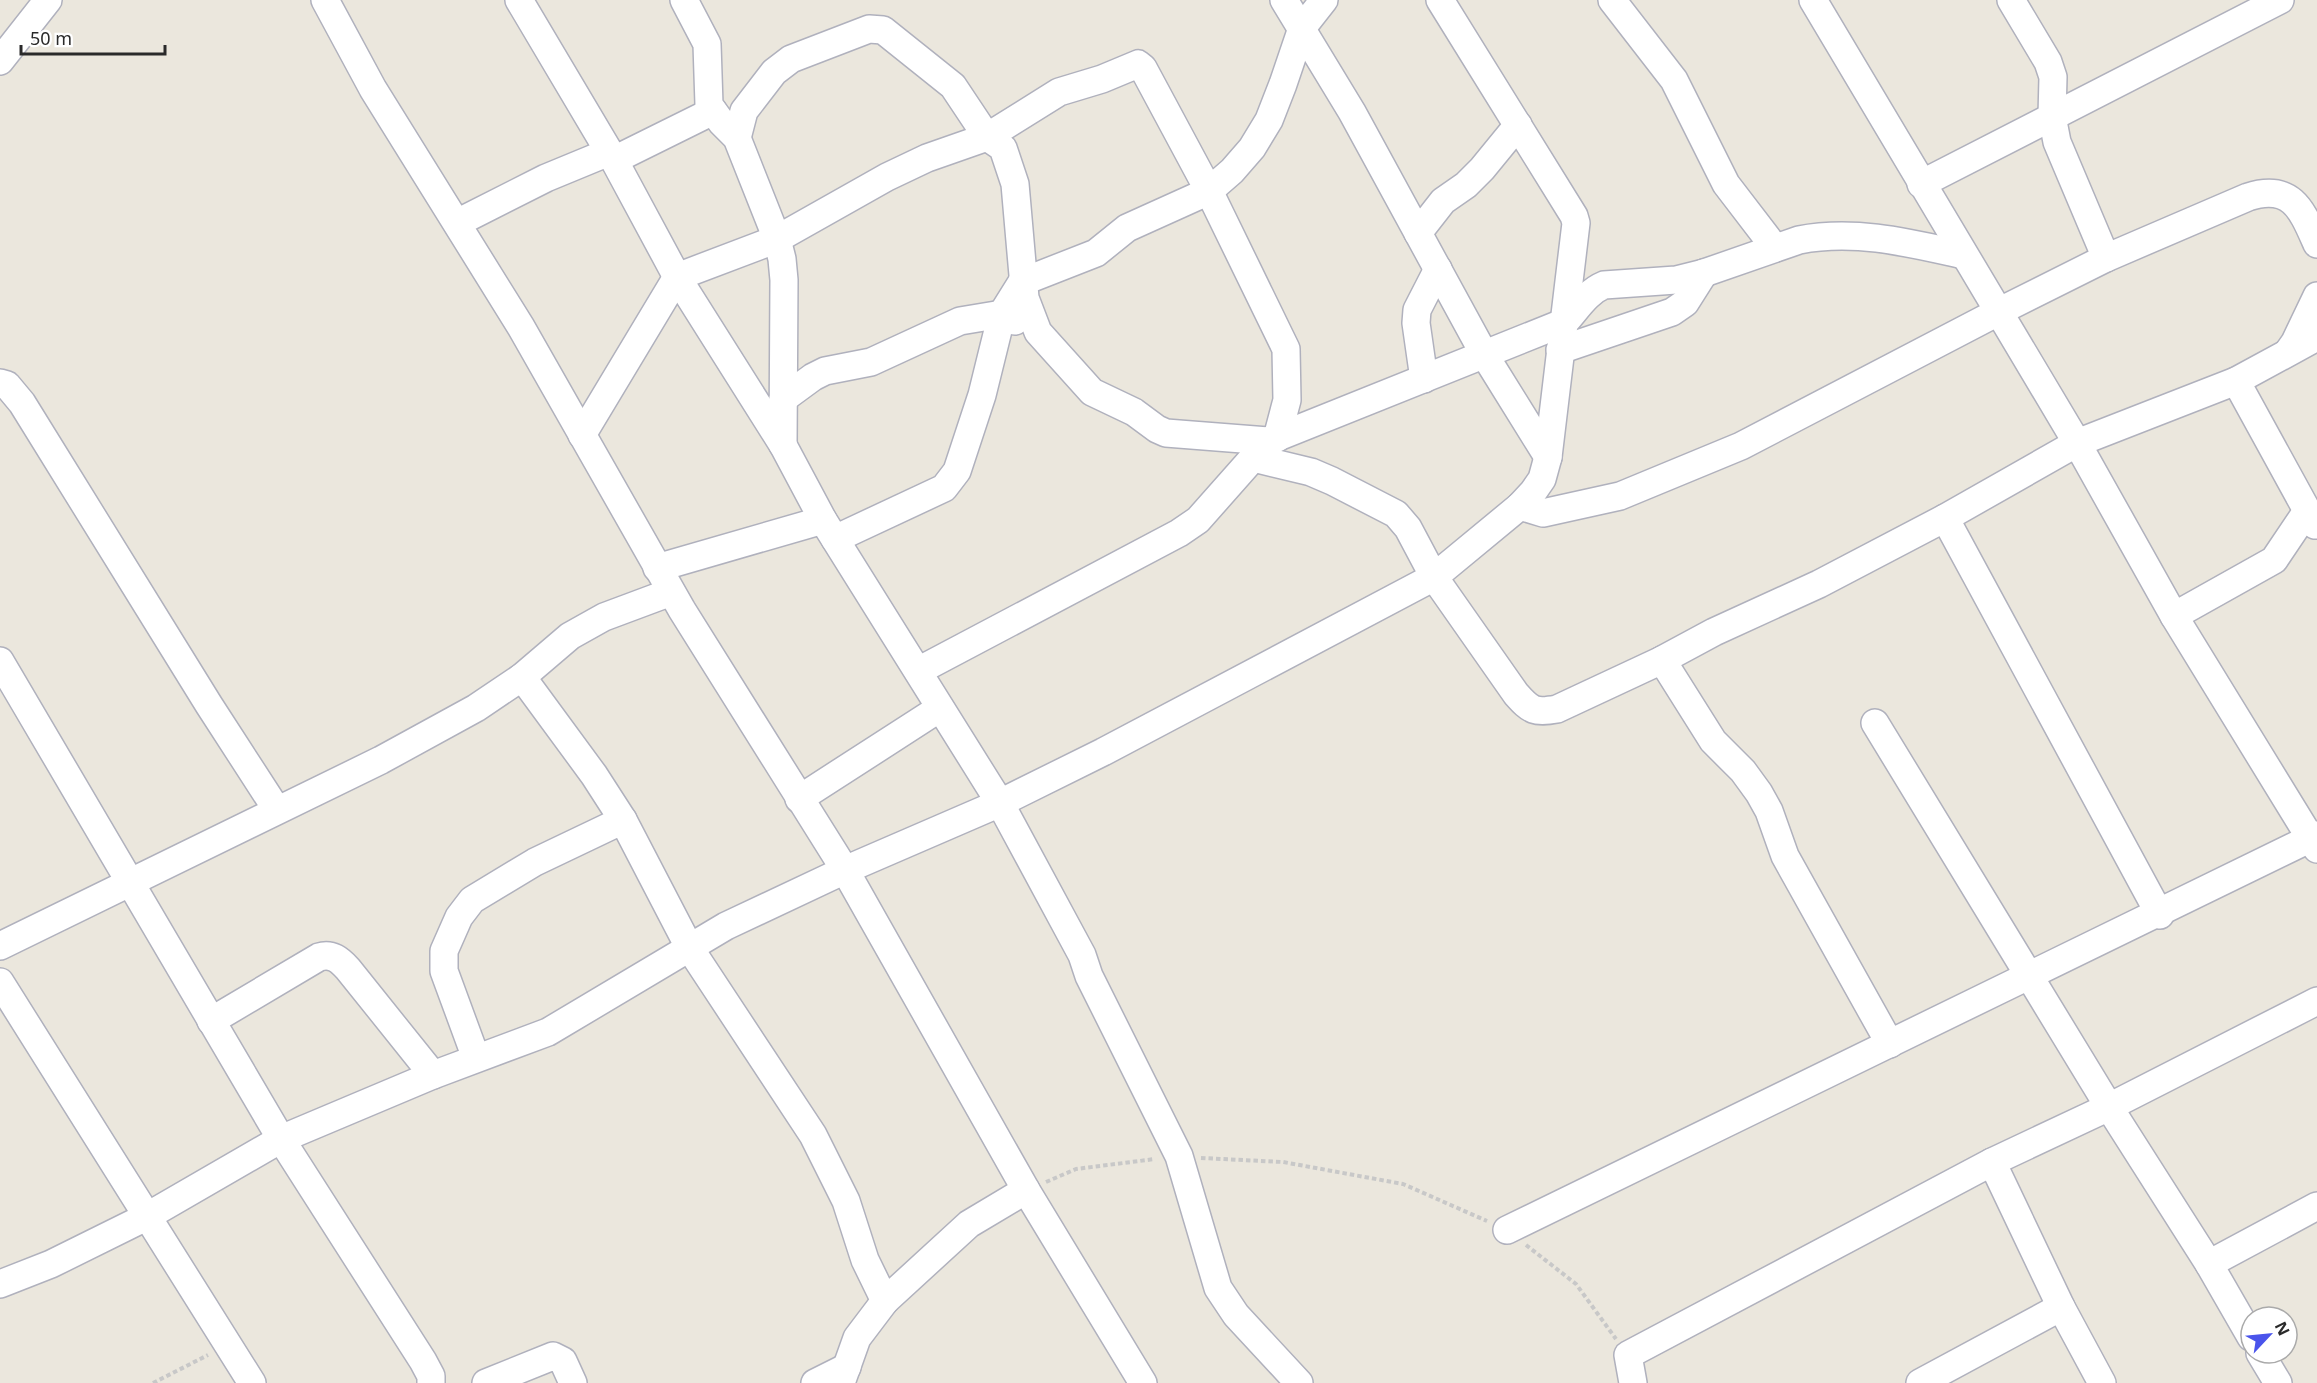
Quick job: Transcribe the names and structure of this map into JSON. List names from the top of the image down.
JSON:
{
  "scale_bar": "50 m",
  "north": "top right"
}
